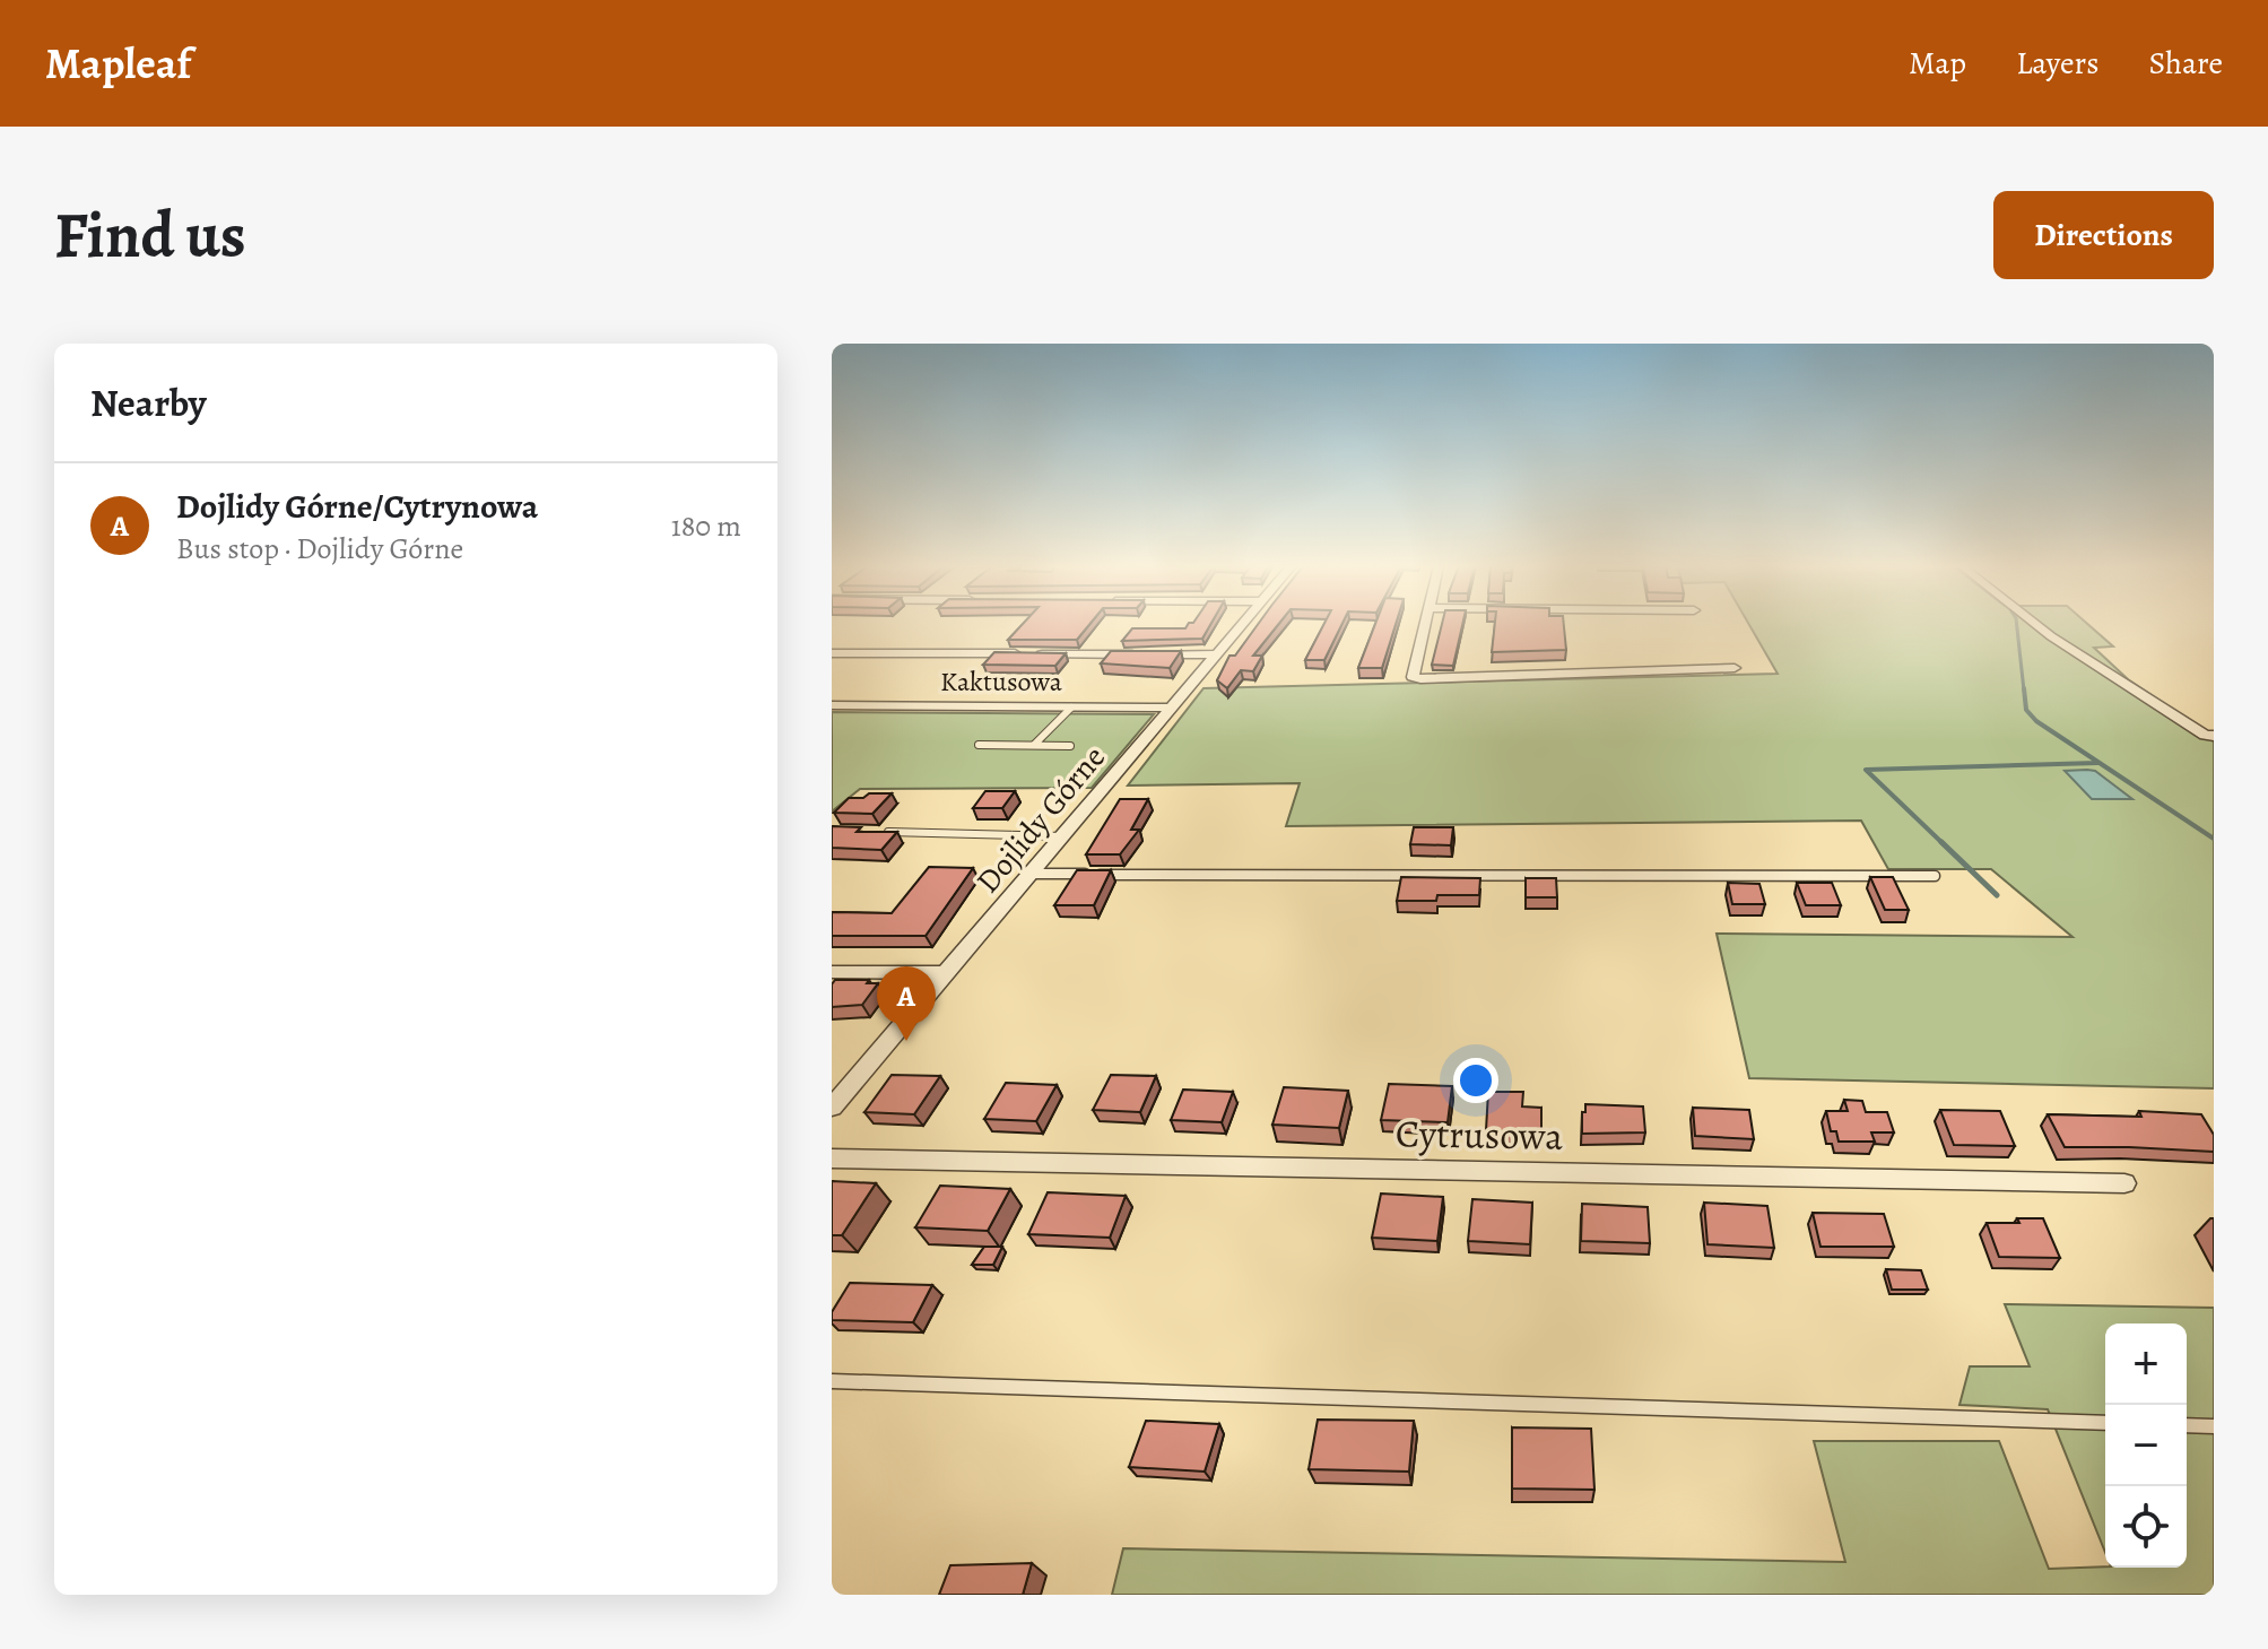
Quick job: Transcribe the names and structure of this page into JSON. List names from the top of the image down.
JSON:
{
  "streets": {
    "street": ["Kaktusowa", "Dojlidy Górne", "Cytrusowa"]
  },
  "crossings": [
    ["Kaktusowa", "Dojlidy Górne"]
  ],
  "page": {
    "header": "Mapleaf",
    "nav": ["Map", "Layers", "Share"],
    "buttons": "Directions",
    "title": "Find us",
    "heading": "Nearby",
    "list": [
      {
        "mark": "A",
        "name": "Dojlidy Górne/Cytrynowa",
        "note": "Bus stop · Dojlidy Górne",
        "value": "180 m"
      }
    ],
    "pins": "A",
    "map_buttons": ["+", "−"]
  }
}
